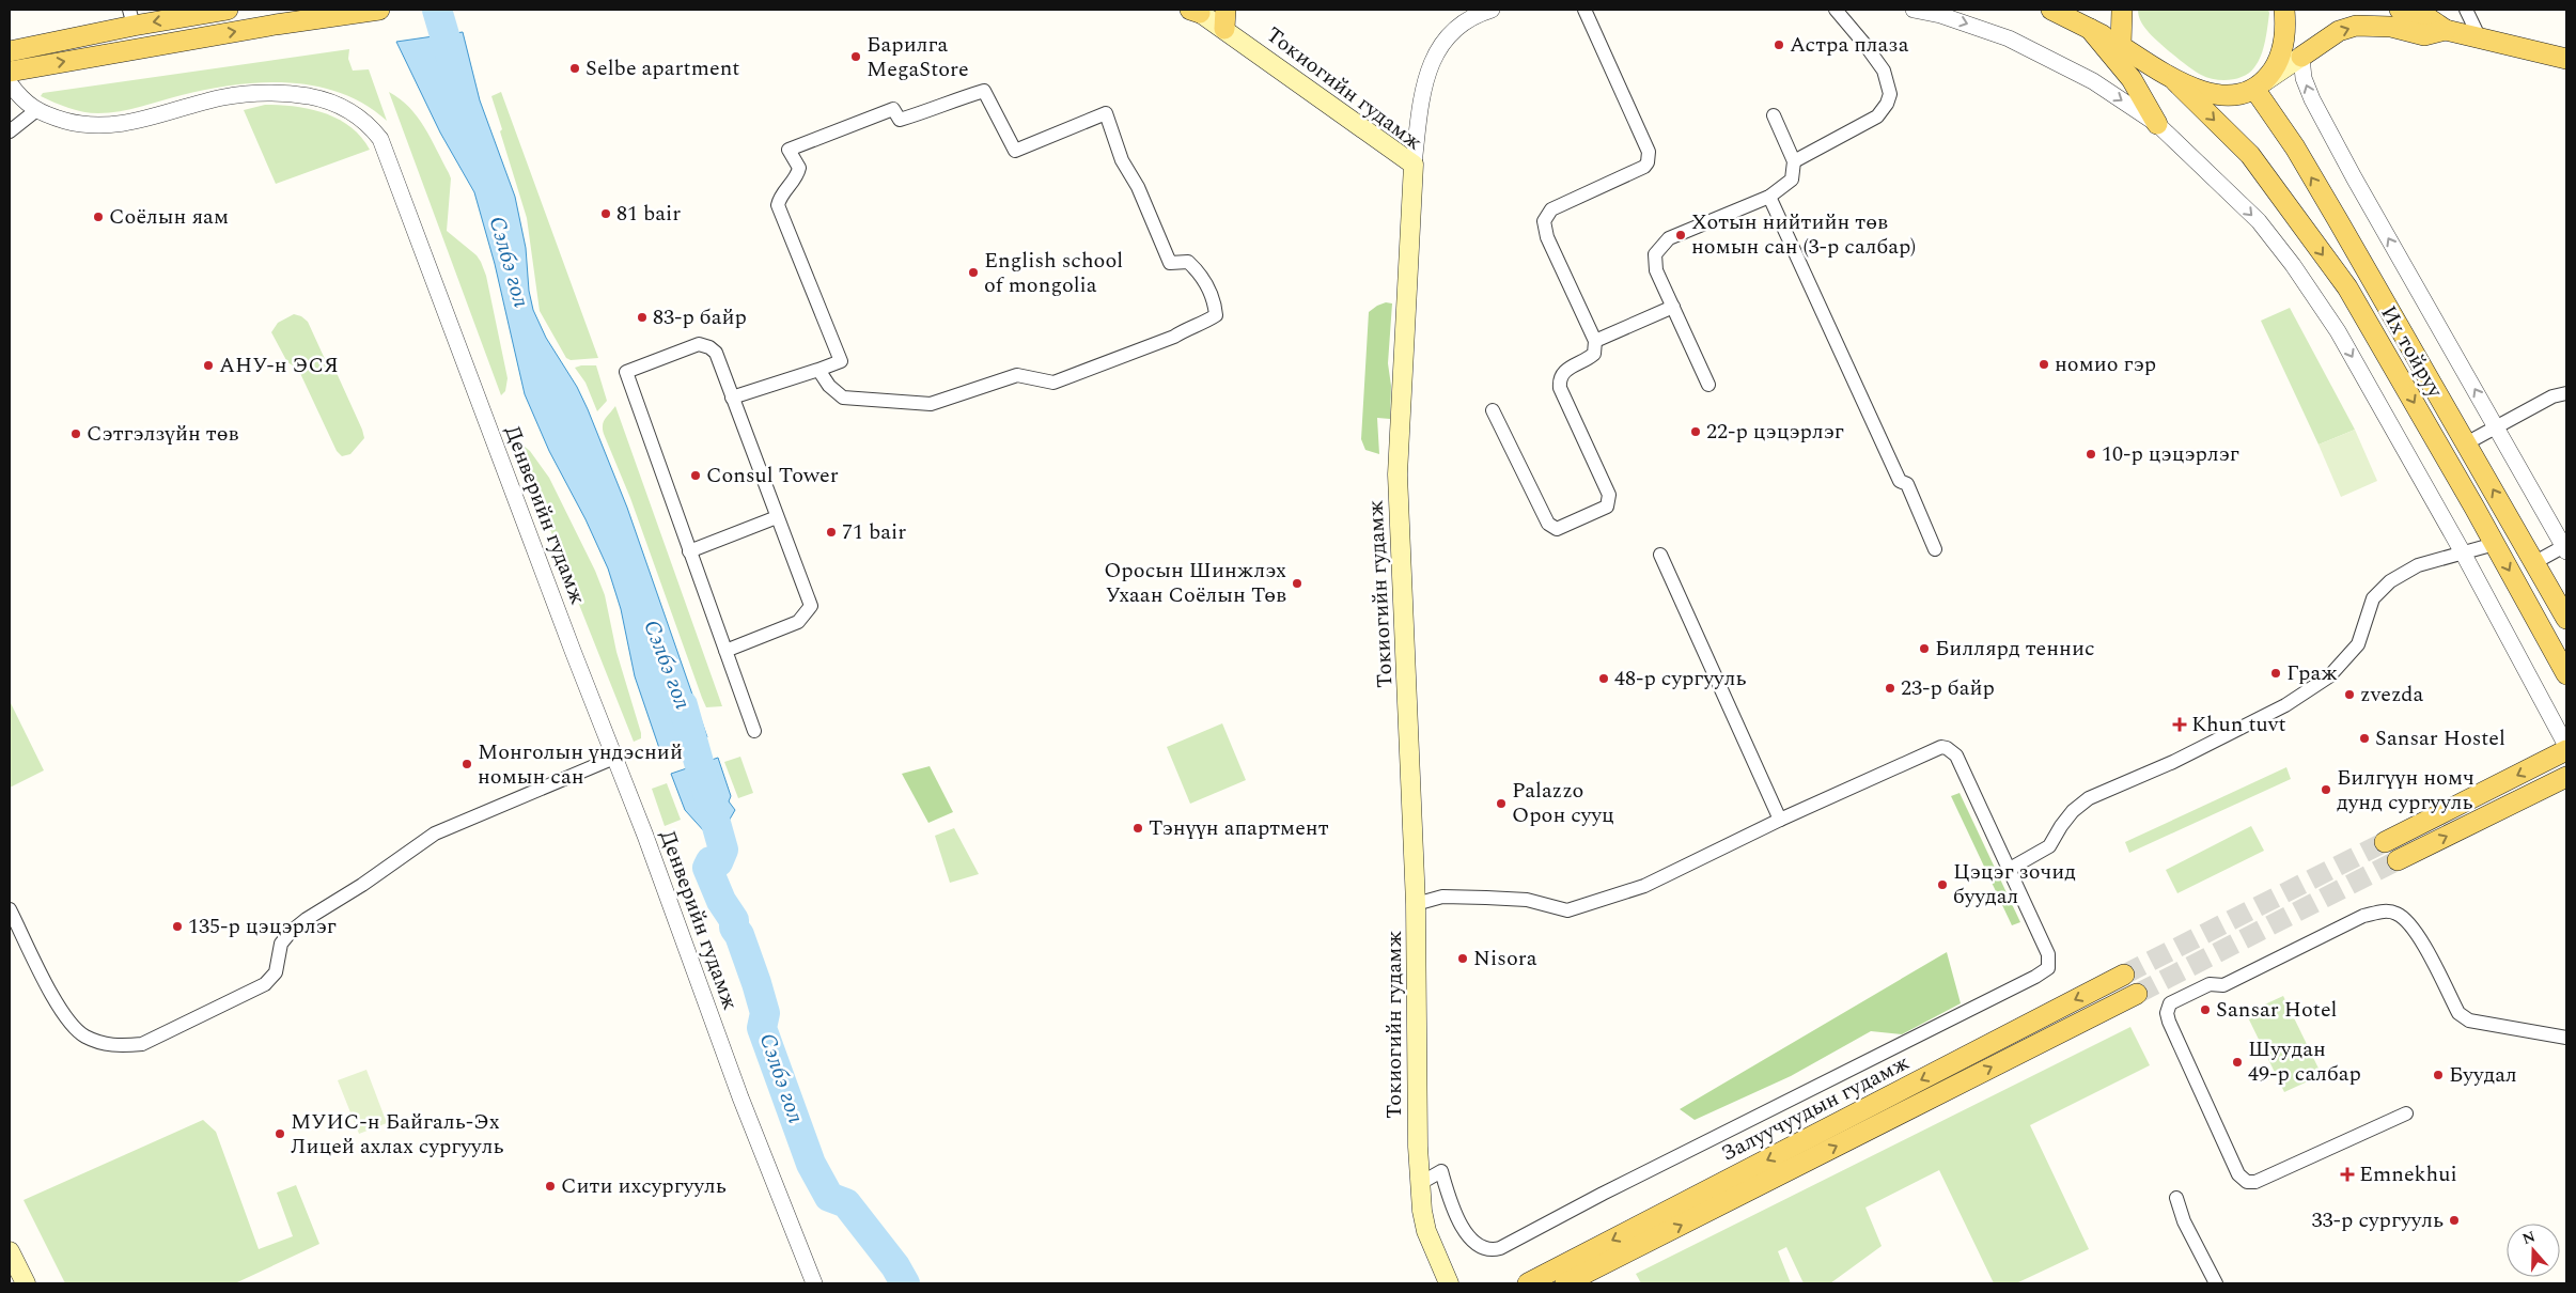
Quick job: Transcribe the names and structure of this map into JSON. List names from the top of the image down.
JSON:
{
  "streets": {
    "main road": ["Токиогийн гудамж", "Их тойруу", "Залуучуудын гудамж"],
    "street": ["Денверийн гудамж"]
  },
  "water": ["Сэлбэ гол"],
  "places": {
    "other": [
      "Астра плаза",
      "Барилга MegaStore",
      "Selbe apartment",
      "81 bair",
      "Соёлын яам",
      "Хотын нийтийн төв номын сан (3-р салбар)",
      "English school of mongolia",
      "83-р байр",
      "номио гэр",
      "АНУ-н ЭСЯ",
      "22-р цэцэрлэг",
      "Сэтгэлзүйн төв",
      "10-р цэцэрлэг",
      "Consul Tower",
      "71 bair",
      "Оросын Шинжлэх Ухаан Соёлын Төв",
      "Биллярд теннис",
      "Граж",
      "48-р сургууль",
      "23-р байр",
      "zvezda",
      "Sansar Hostel",
      "Монголын үндэсний номын сан",
      "Билгүүн номч дунд сургууль",
      "Palazzo Орон сууц",
      "Тэнүүн апартмент",
      "Цэцэг зочид буудал",
      "135-р цэцэрлэг",
      "Nisora",
      "Sansar Hotel",
      "Шуудан 49-р салбар",
      "Буудал",
      "МУИС-н Байгаль-Эх Лицей ахлах сургууль",
      "Сити ихсургууль",
      "33-р сургууль"
    ],
    "health": ["Khun tuvt", "Emnekhui"]
  },
  "north": "top"
}
